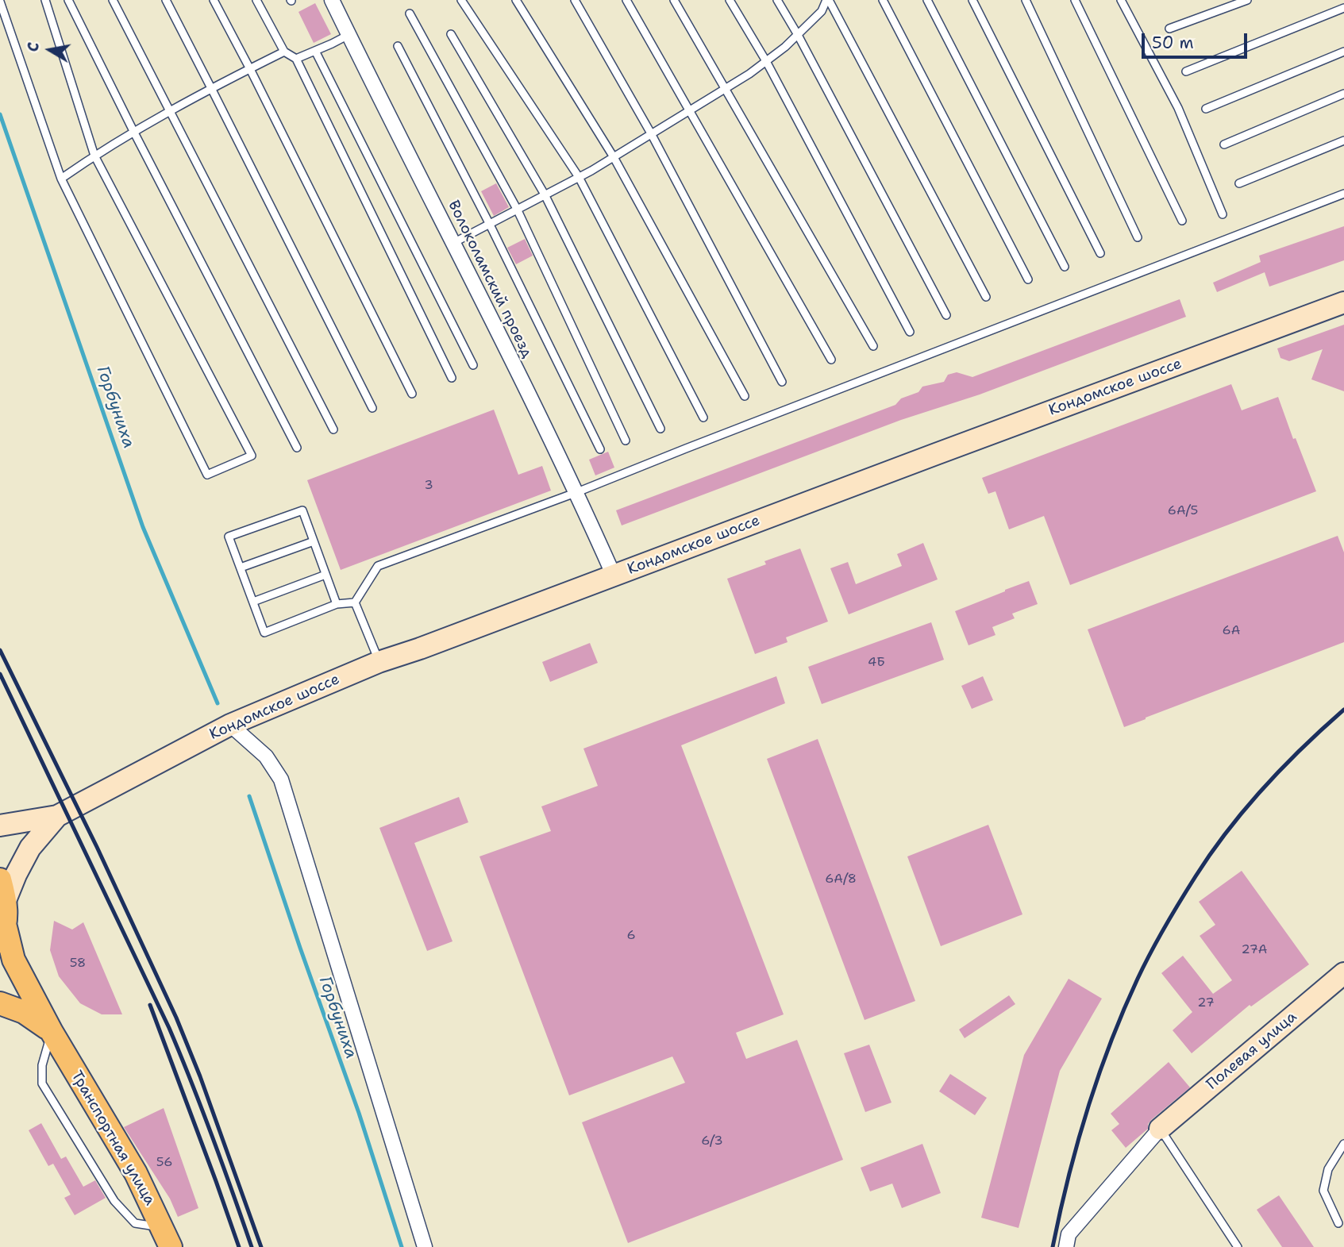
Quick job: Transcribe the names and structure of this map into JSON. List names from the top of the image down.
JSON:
{
  "streets": {
    "main road": ["Транспортная улица"],
    "street": ["Волоколамский проезд", "Кондомское шоссе", "Полевая улица"]
  },
  "crossings": [
    ["Волоколамский проезд", "Кондомское шоссе"],
    ["Кондомское шоссе", "Транспортная улица"]
  ],
  "water": ["Горбуниха"],
  "house_numbers": [
    "3",
    "6А/5",
    "6А",
    "4Б",
    "6А/8",
    "6",
    "27А",
    "58",
    "27",
    "6/3",
    "56"
  ],
  "scale_bar": "50 m",
  "north": "left"
}
